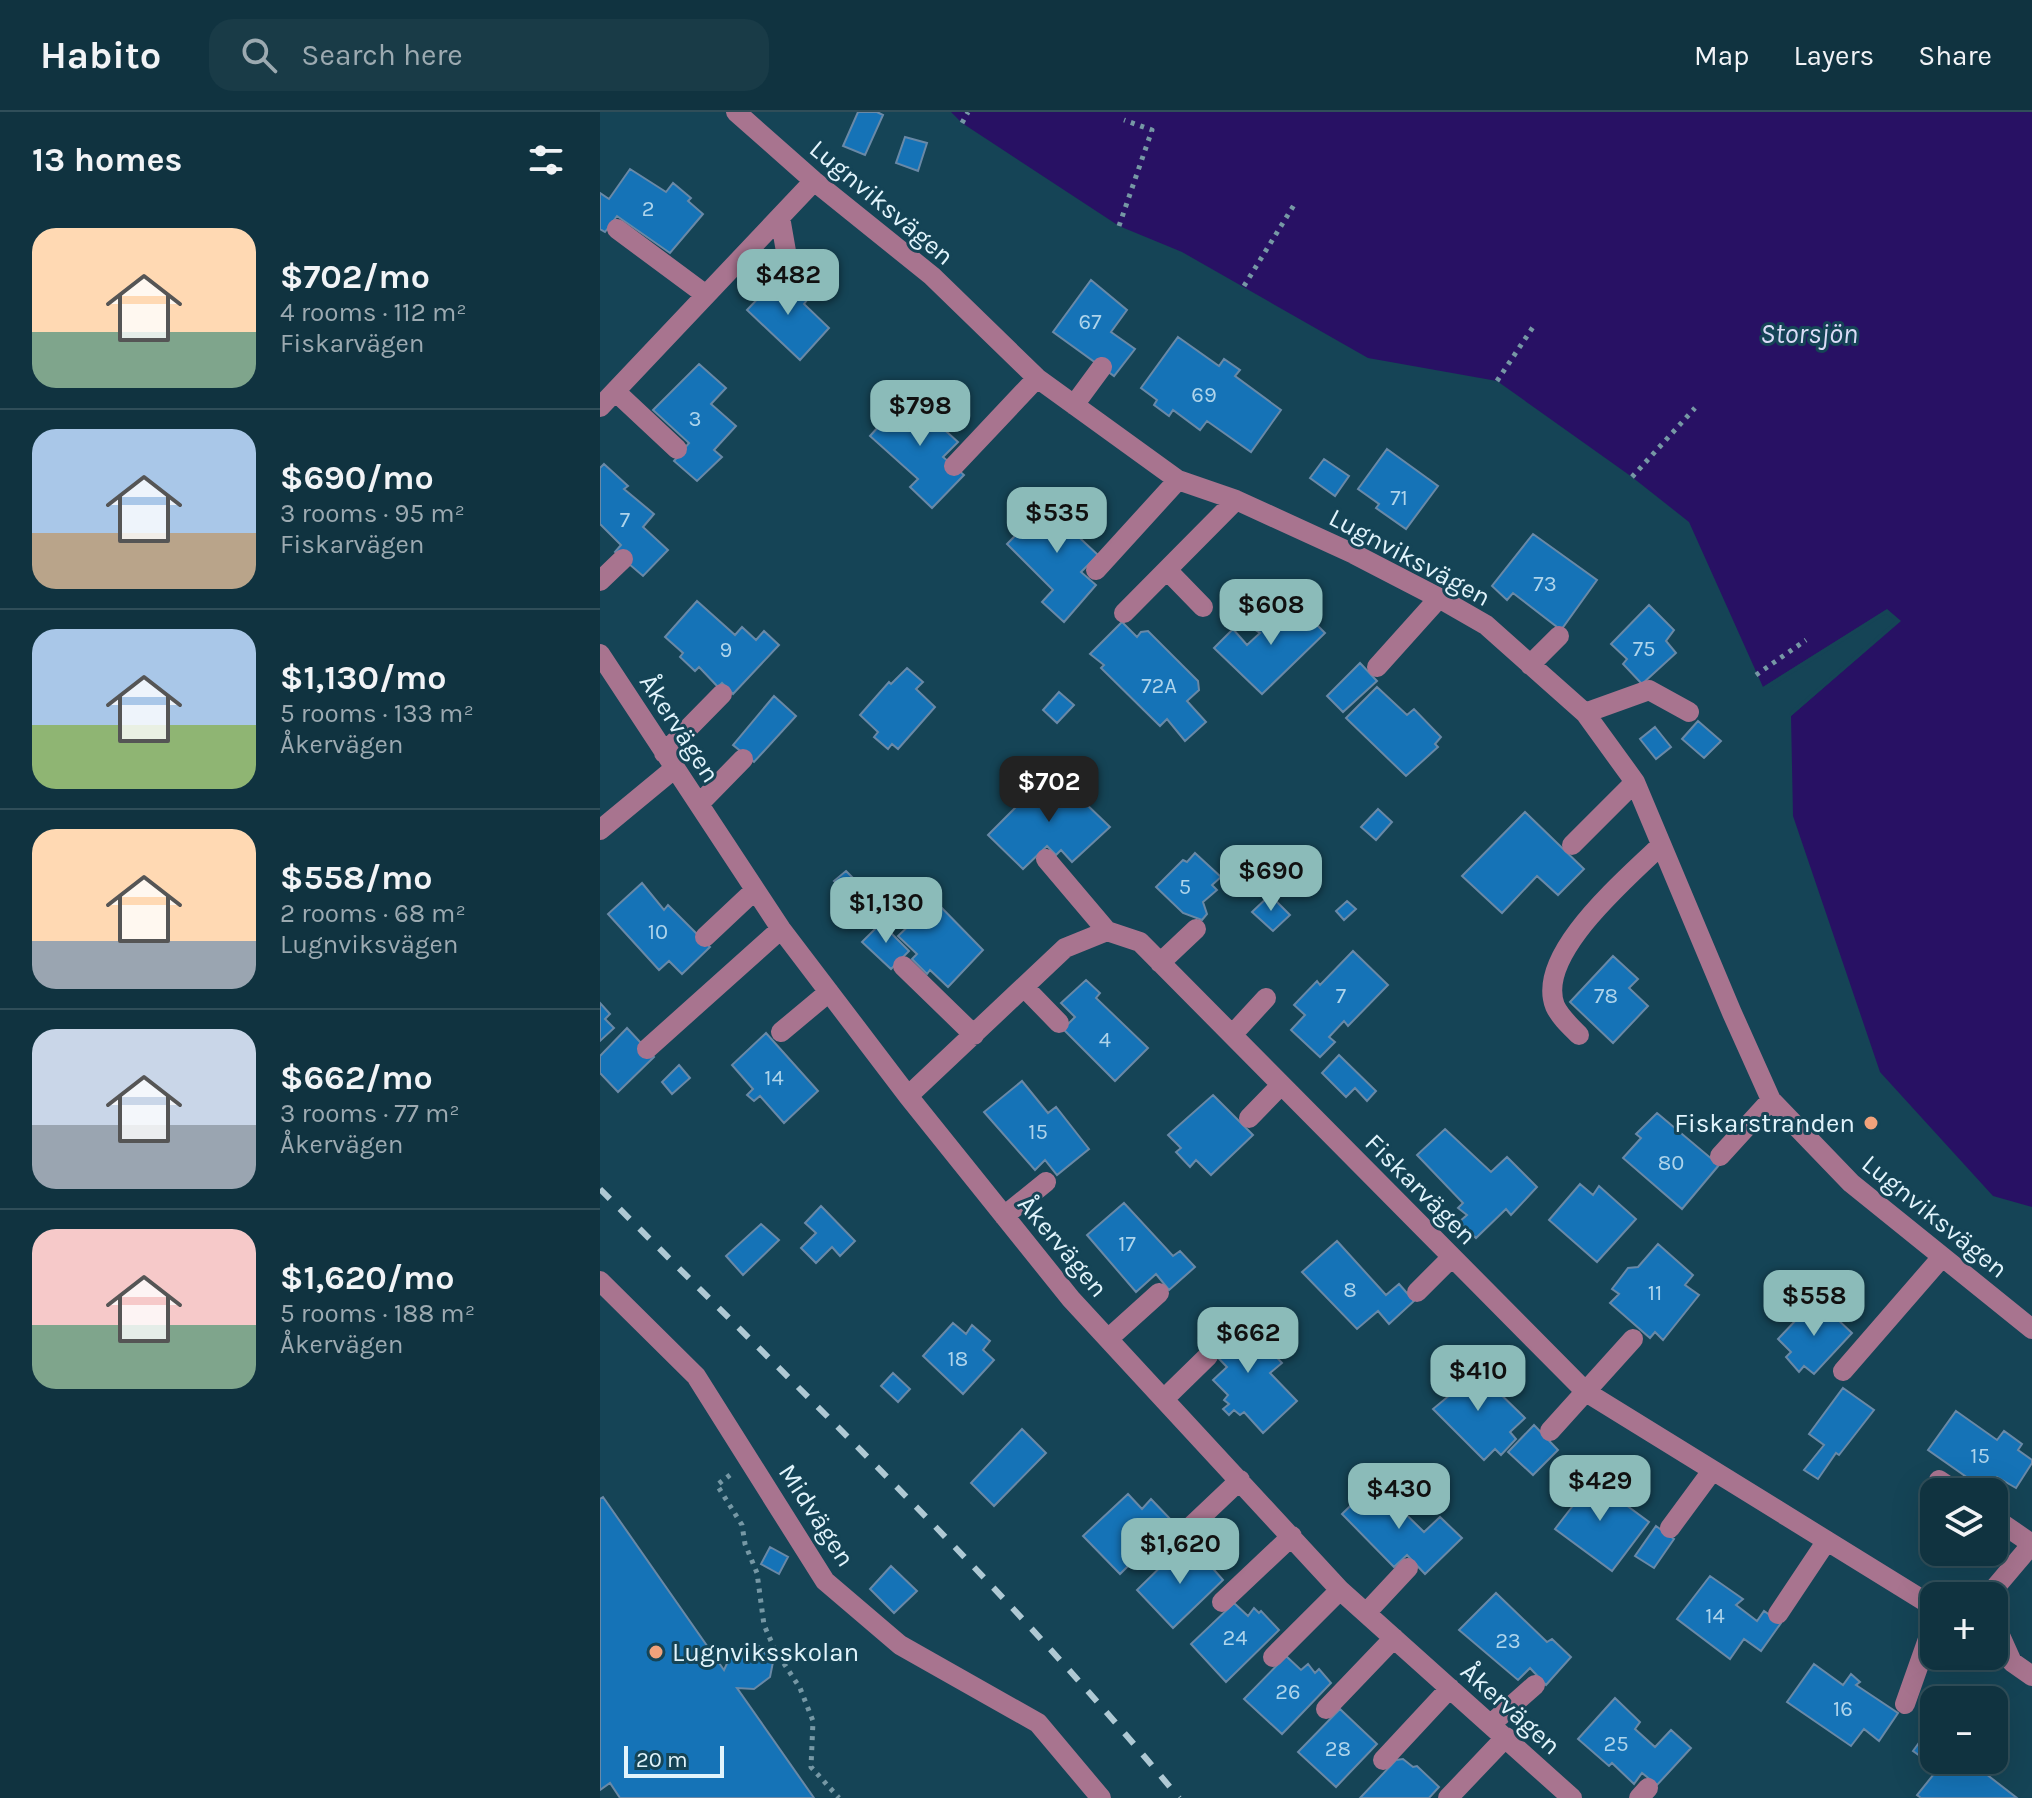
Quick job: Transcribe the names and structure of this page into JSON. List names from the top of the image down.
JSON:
{
  "streets": {
    "street": [
      "Lugnviksvägen",
      "Åkervägen",
      "Fiskarvägen",
      "Midvägen"
    ]
  },
  "water": ["Storsjön"],
  "places": ["Fiskarstranden", "Lugnviksskolan"],
  "house_numbers": [
    "2",
    "67",
    "69",
    "3",
    "71",
    "7",
    "73",
    "75",
    "9",
    "72A",
    "5",
    "10",
    "7",
    "78",
    "4",
    "14",
    "15",
    "80",
    "17",
    "8",
    "11",
    "18",
    "15",
    "14",
    "24",
    "23",
    "26",
    "16",
    "25",
    "28"
  ],
  "scale_bar": "20 m",
  "page": {
    "header": "Habito",
    "search": "Search here",
    "nav": ["Map", "Layers", "Share"],
    "heading": "13 homes",
    "list": [
      {
        "name": "$702/mo",
        "note": "4 rooms · 112 m² · Fiskarvägen"
      },
      {
        "name": "$690/mo",
        "note": "3 rooms · 95 m² · Fiskarvägen"
      },
      {
        "name": "$1,130/mo",
        "note": "5 rooms · 133 m² · Åkervägen"
      },
      {
        "name": "$558/mo",
        "note": "2 rooms · 68 m² · Lugnviksvägen"
      },
      {
        "name": "$662/mo",
        "note": "3 rooms · 77 m² · Åkervägen"
      },
      {
        "name": "$1,620/mo",
        "note": "5 rooms · 188 m² · Åkervägen"
      }
    ],
    "price": [
      "$482",
      "$798",
      "$535",
      "$608",
      "$702",
      "$690",
      "$1,130",
      "$558",
      "$662",
      "$410",
      "$429",
      "$430",
      "$1,620"
    ],
    "map_buttons": ["+", "−"],
    "scale": "20 m"
  }
}
